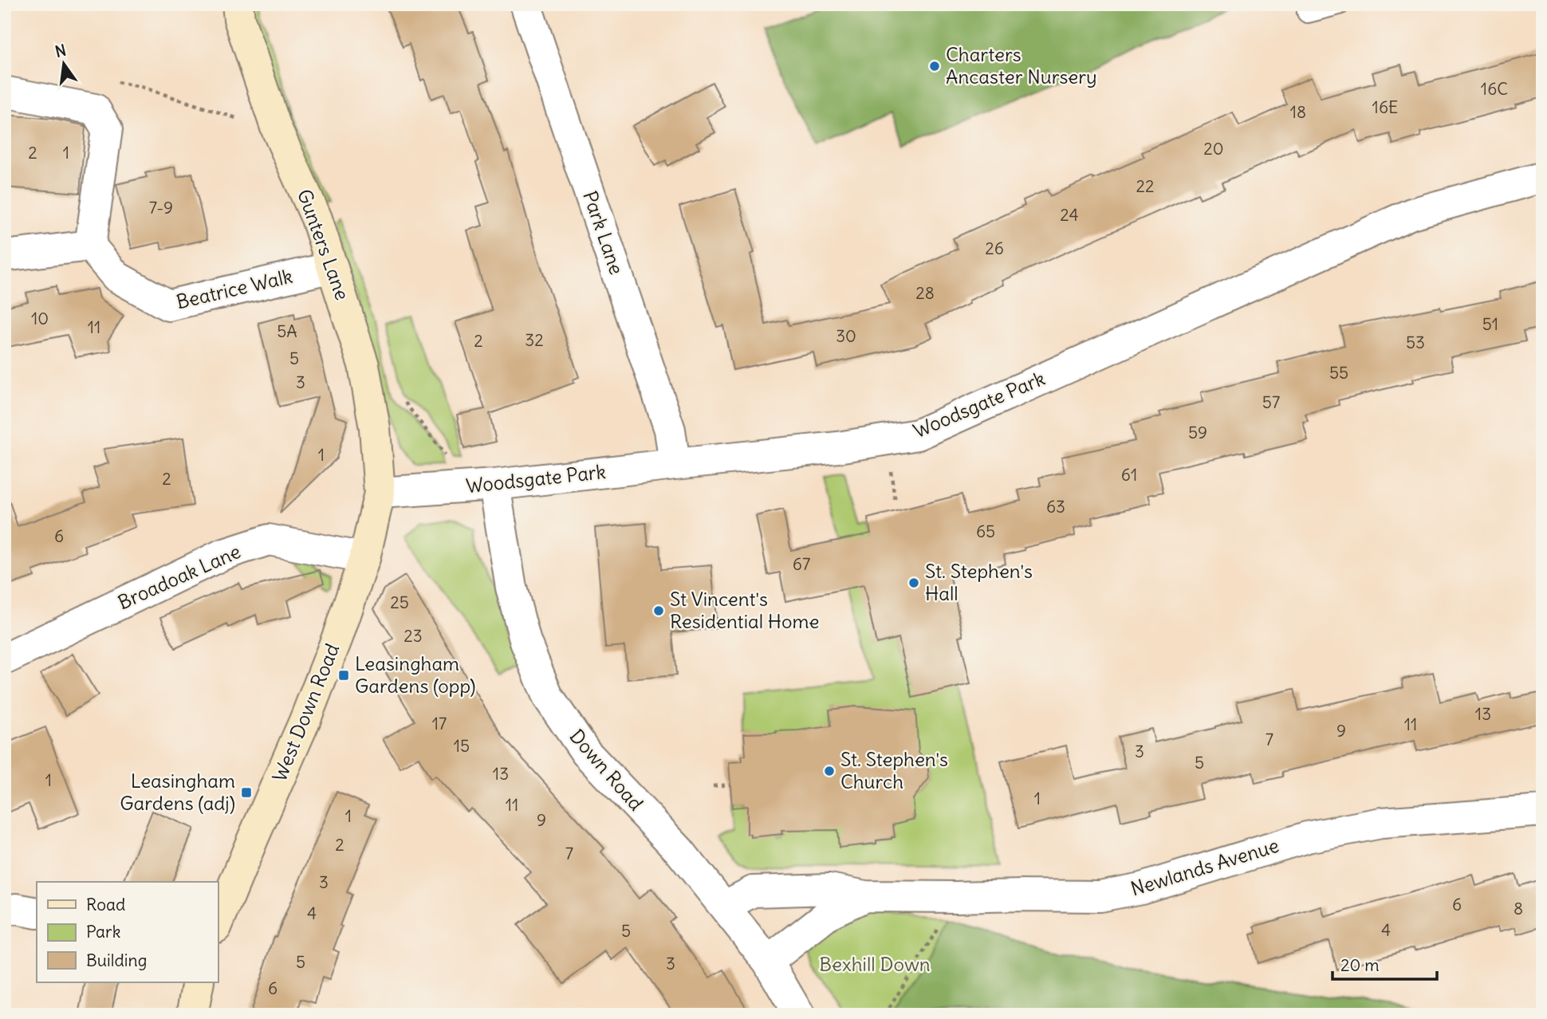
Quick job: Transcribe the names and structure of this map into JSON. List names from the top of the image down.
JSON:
{
  "streets": {
    "street": [
      "Park Lane",
      "Gunters Lane",
      "Beatrice Walk",
      "Woodsgate Park",
      "Broadoak Lane",
      "West Down Road",
      "Down Road",
      "Newlands Avenue"
    ]
  },
  "crossings": [
    ["Park Lane", "Woodsgate Park"],
    ["Gunters Lane", "Beatrice Walk"],
    ["Gunters Lane", "Woodsgate Park"],
    ["Gunters Lane", "West Down Road"],
    ["Woodsgate Park", "West Down Road"],
    ["Woodsgate Park", "Down Road"],
    ["Broadoak Lane", "West Down Road"],
    ["Down Road", "Newlands Avenue"]
  ],
  "parks": ["Bexhill Down"],
  "places": {
    "other": [
      "Charters Ancaster Nursery",
      "St. Stephen's Hall",
      "St Vincent's Residential Home",
      "St. Stephen's Church"
    ],
    "transit": ["Leasingham Gardens (opp)", "Leasingham Gardens (adj)"]
  },
  "house_numbers": [
    "16C",
    "16E",
    "18",
    "20",
    "2",
    "1",
    "22",
    "7-9",
    "24",
    "26",
    "28",
    "10",
    "51",
    "11",
    "5A",
    "30",
    "32",
    "2",
    "53",
    "5",
    "55",
    "3",
    "57",
    "59",
    "1",
    "61",
    "2",
    "63",
    "65",
    "6",
    "67",
    "25",
    "23",
    "13",
    "17",
    "11",
    "9",
    "7",
    "15",
    "3",
    "5",
    "13",
    "1",
    "1",
    "11",
    "1",
    "9",
    "2",
    "7",
    "3",
    "6",
    "8",
    "4",
    "4",
    "5",
    "5",
    "3",
    "6"
  ],
  "legend": ["Road", "Park", "Building"],
  "scale_bar": "20 m",
  "north": "top"
}
